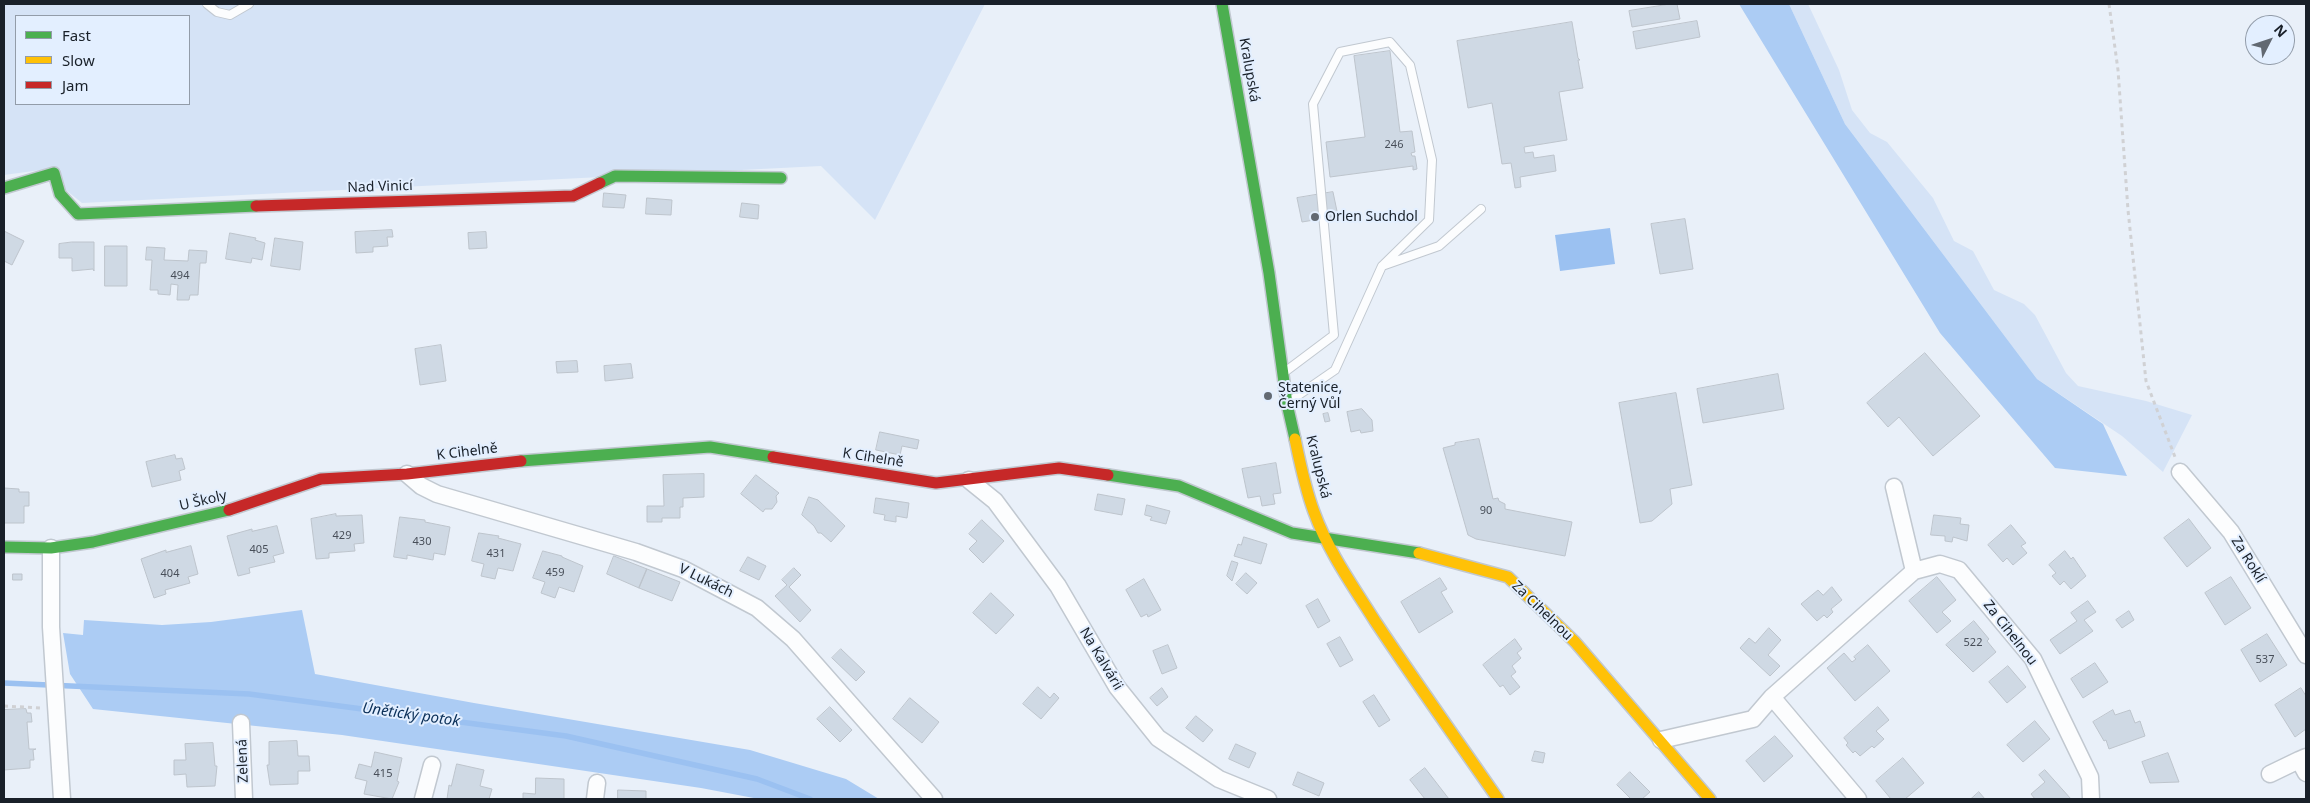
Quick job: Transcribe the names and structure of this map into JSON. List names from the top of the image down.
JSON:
{
  "streets": {
    "street": [
      "Kralupská",
      "Nad Vinicí",
      "K Cihelně",
      "U Školy",
      "Za Roklí",
      "V Lukách",
      "Za Cihelnou",
      "Na Kalvárii",
      "Zelená"
    ]
  },
  "crossings": [
    ["Kralupská", "K Cihelně"],
    ["Kralupská", "Za Cihelnou"],
    ["K Cihelně", "U Školy"],
    ["K Cihelně", "V Lukách"],
    ["K Cihelně", "Za Cihelnou"],
    ["K Cihelně", "Na Kalvárii"],
    ["U Školy", "V Lukách"]
  ],
  "water": ["Únětický potok"],
  "places": ["Orlen Suchdol", "Statenice, Černý Vůl"],
  "house_numbers": [
    "246",
    "494",
    "90",
    "429",
    "430",
    "405",
    "431",
    "459",
    "404",
    "522",
    "537",
    "415"
  ],
  "legend": ["Fast", "Slow", "Jam"],
  "north": "top right"
}
